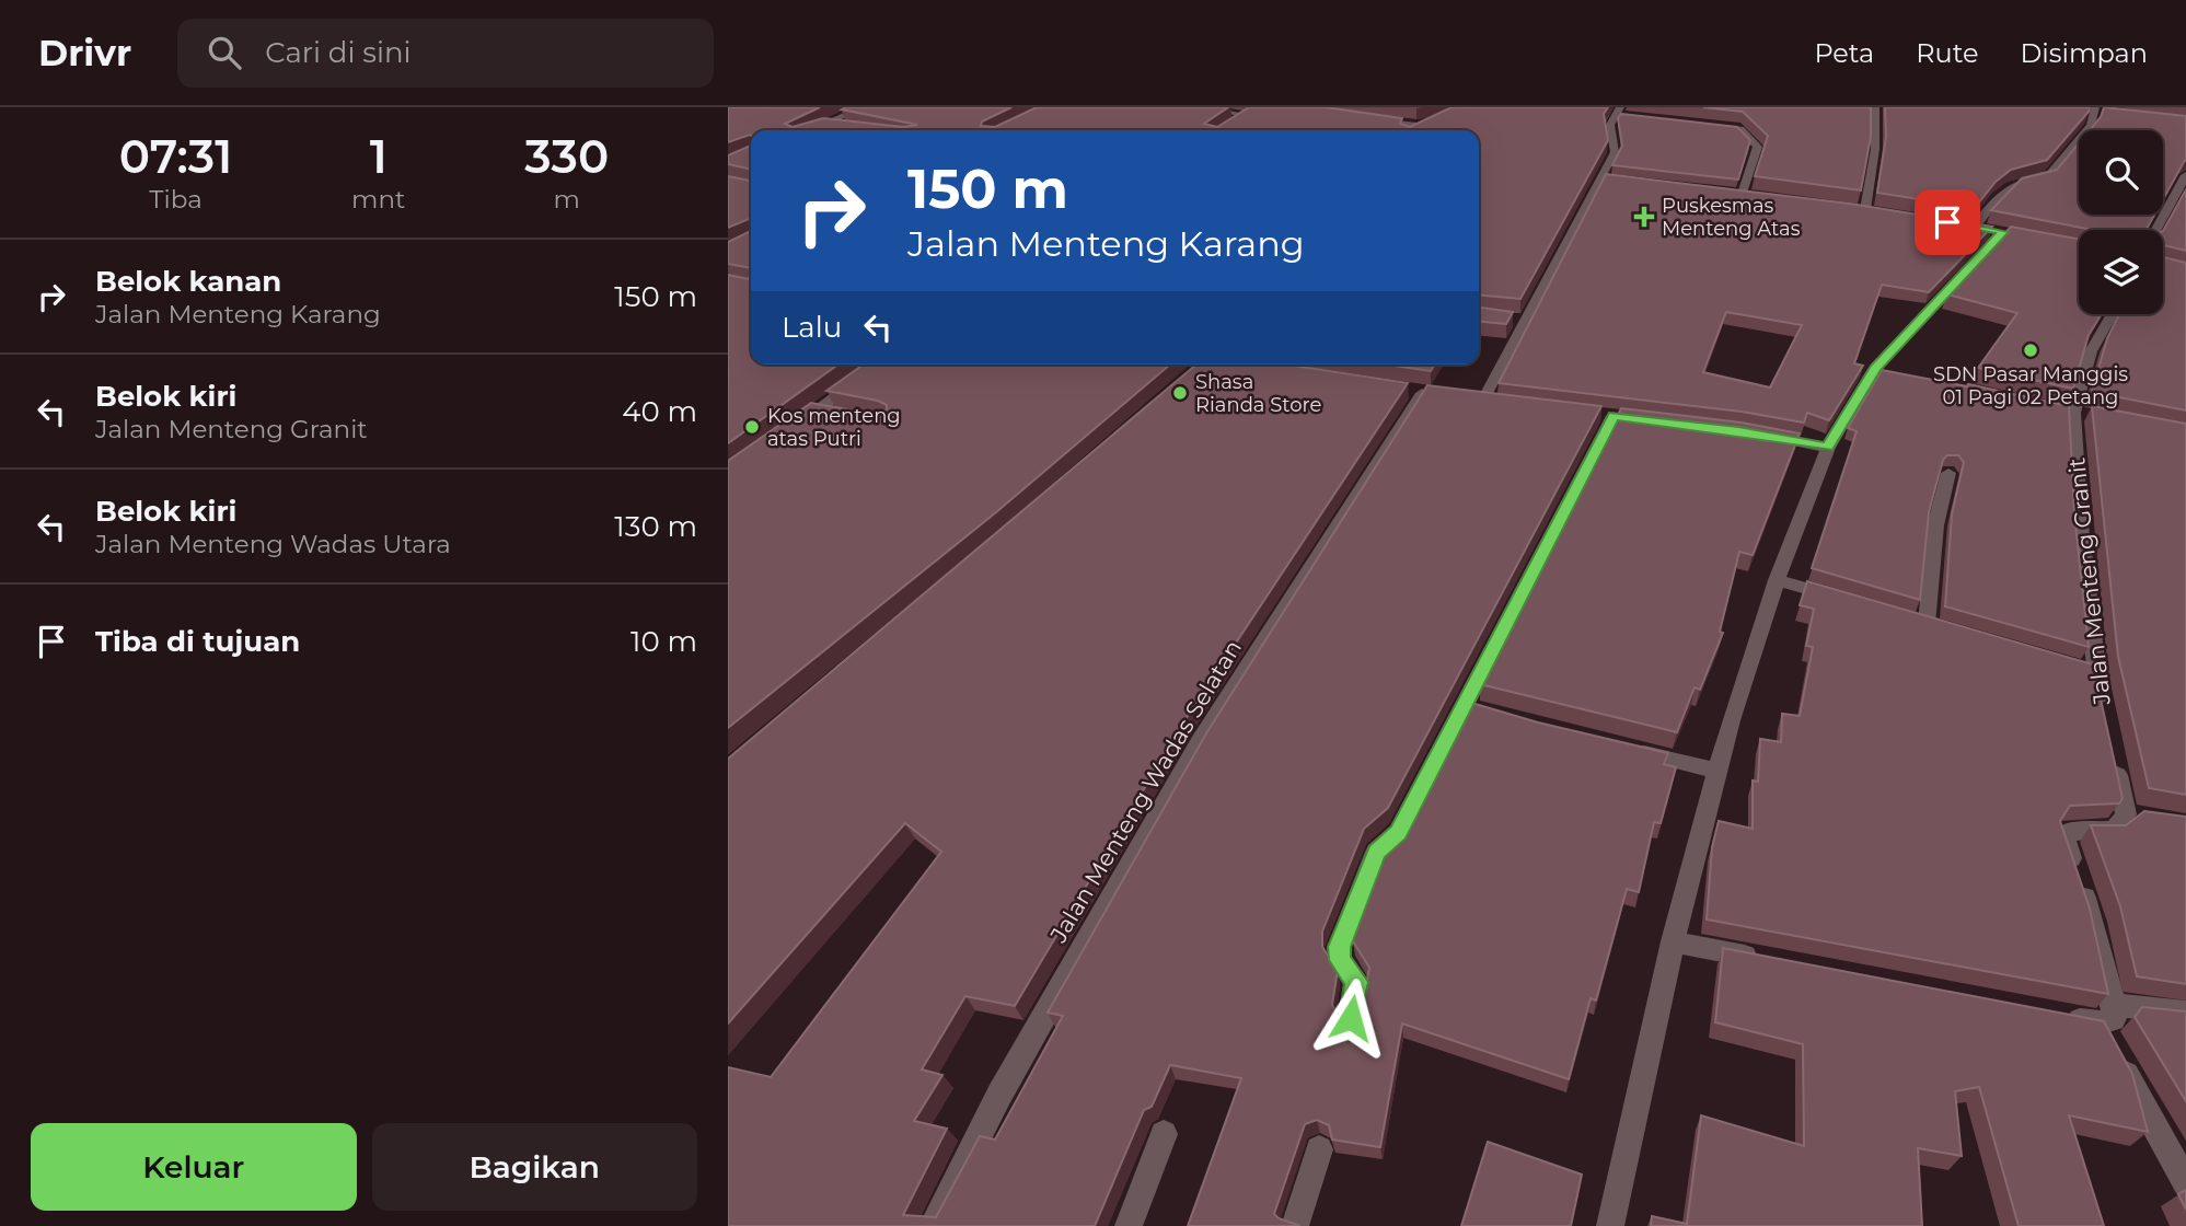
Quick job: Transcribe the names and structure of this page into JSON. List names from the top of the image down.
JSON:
{
  "streets": {
    "street": ["Jalan Menteng Granit", "Jalan Menteng Wadas Selatan"]
  },
  "places": {
    "health": ["Puskesmas Menteng Atas"],
    "other": ["SDN Pasar Manggis 01 Pagi 02 Petang", "Shasa Rianda Store", "Kos menteng atas Putri"]
  },
  "page": {
    "header": "Drivr",
    "search": "Cari di sini",
    "nav": ["Peta", "Rute", "Disimpan"],
    "eta": [
      "07:31",
      "Tiba",
      "1",
      "mnt",
      "330",
      "m"
    ],
    "turn": ["150 m", "Jalan Menteng Karang"],
    "list": [
      {
        "name": "Belok kanan",
        "note": "Jalan Menteng Karang",
        "value": "150 m"
      },
      {
        "name": "Belok kiri",
        "note": "Jalan Menteng Granit",
        "value": "40 m"
      },
      {
        "name": "Belok kiri",
        "note": "Jalan Menteng Wadas Utara",
        "value": "130 m"
      },
      {
        "name": "Tiba di tujuan",
        "value": "10 m"
      }
    ],
    "then": "Lalu",
    "buttons": ["Keluar", "Bagikan"]
  }
}
